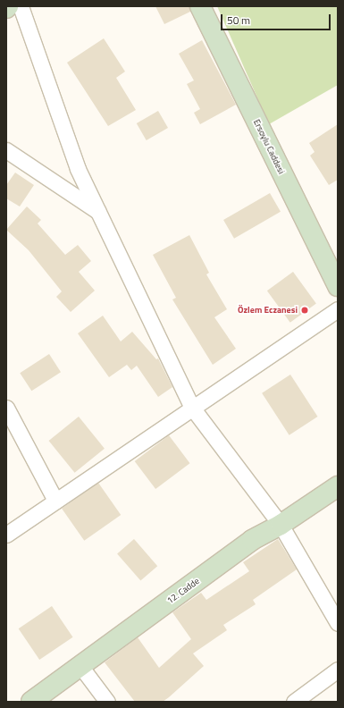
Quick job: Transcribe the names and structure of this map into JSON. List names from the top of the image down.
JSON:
{
  "streets": {
    "street": ["Ersoylu Caddesi", "12. Cadde"]
  },
  "places": ["Özlem Eczanesi"],
  "scale_bar": "50 m"
}
